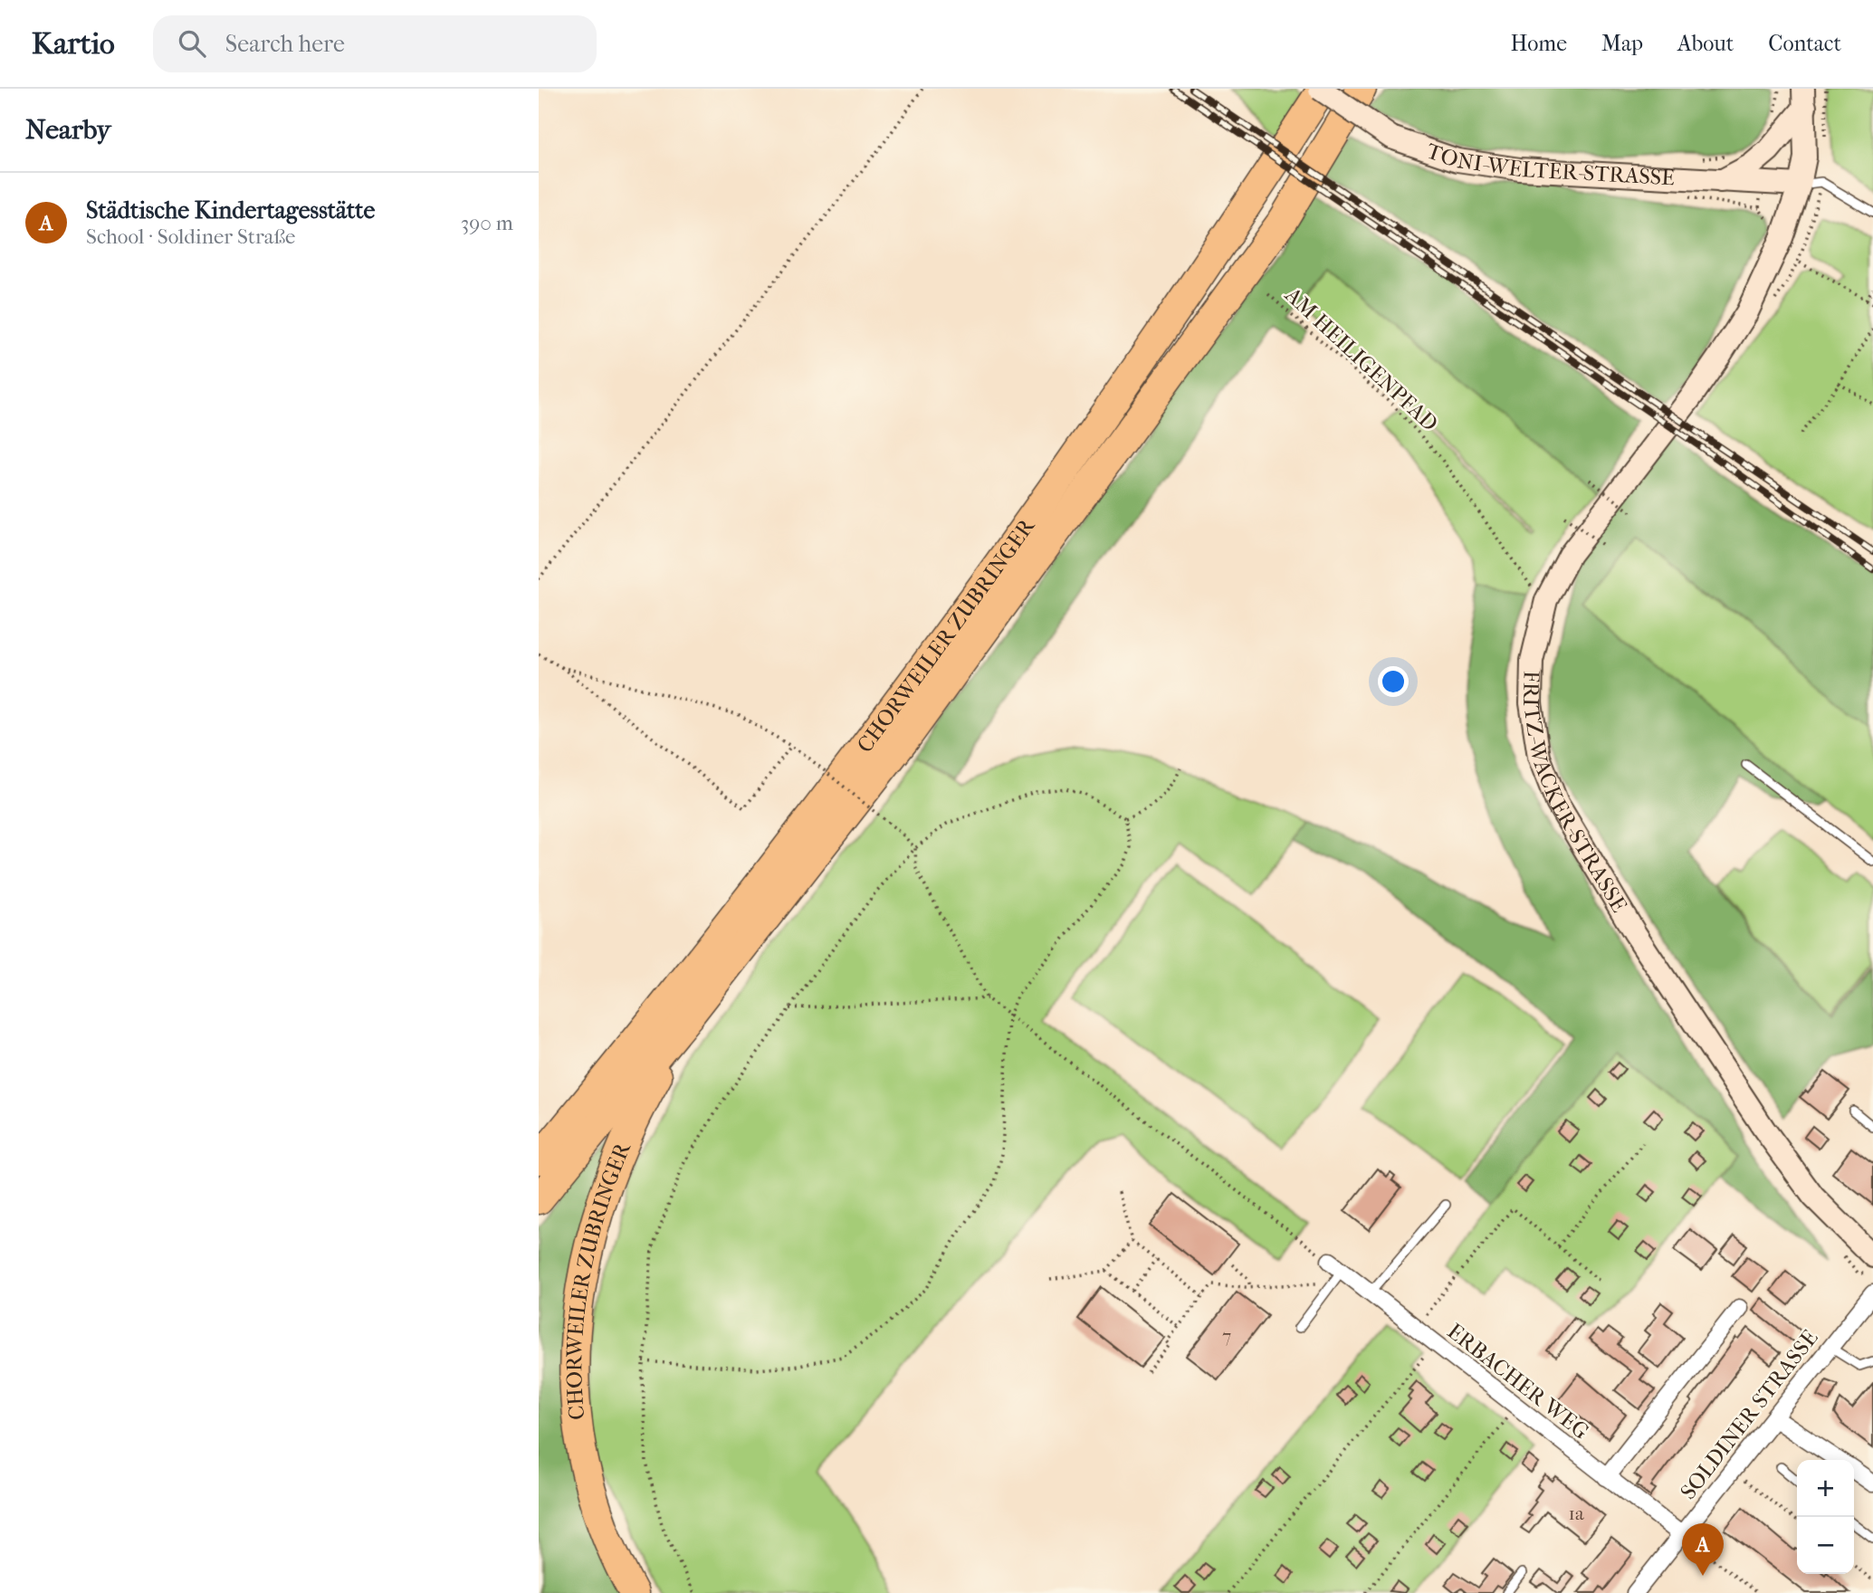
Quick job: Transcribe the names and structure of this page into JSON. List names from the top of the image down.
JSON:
{
  "streets": {
    "highway": ["CHORWEILER ZUBRINGER"],
    "street": [
      "TONI-WELTER-STRASSE",
      "FRITZ-WACKER-STRASSE",
      "ERBACHER WEG",
      "SOLDINER STRASSE"
    ],
    "path": ["AM HEILIGENPFAD"]
  },
  "crossings": [
    ["TONI-WELTER-STRASSE", "CHORWEILER ZUBRINGER"],
    ["TONI-WELTER-STRASSE", "FRITZ-WACKER-STRASSE"],
    ["AM HEILIGENPFAD", "FRITZ-WACKER-STRASSE"],
    ["ERBACHER WEG", "SOLDINER STRASSE"]
  ],
  "house_numbers": ["7", "1a"],
  "page": {
    "header": "Kartio",
    "search": "Search here",
    "nav": [
      "Home",
      "Map",
      "About",
      "Contact"
    ],
    "heading": "Nearby",
    "list": [
      {
        "mark": "A",
        "name": "Städtische Kindertagesstätte",
        "note": "School · Soldiner Straße",
        "value": "390 m"
      }
    ],
    "map_buttons": ["+", "−"],
    "pins": "A"
  }
}
